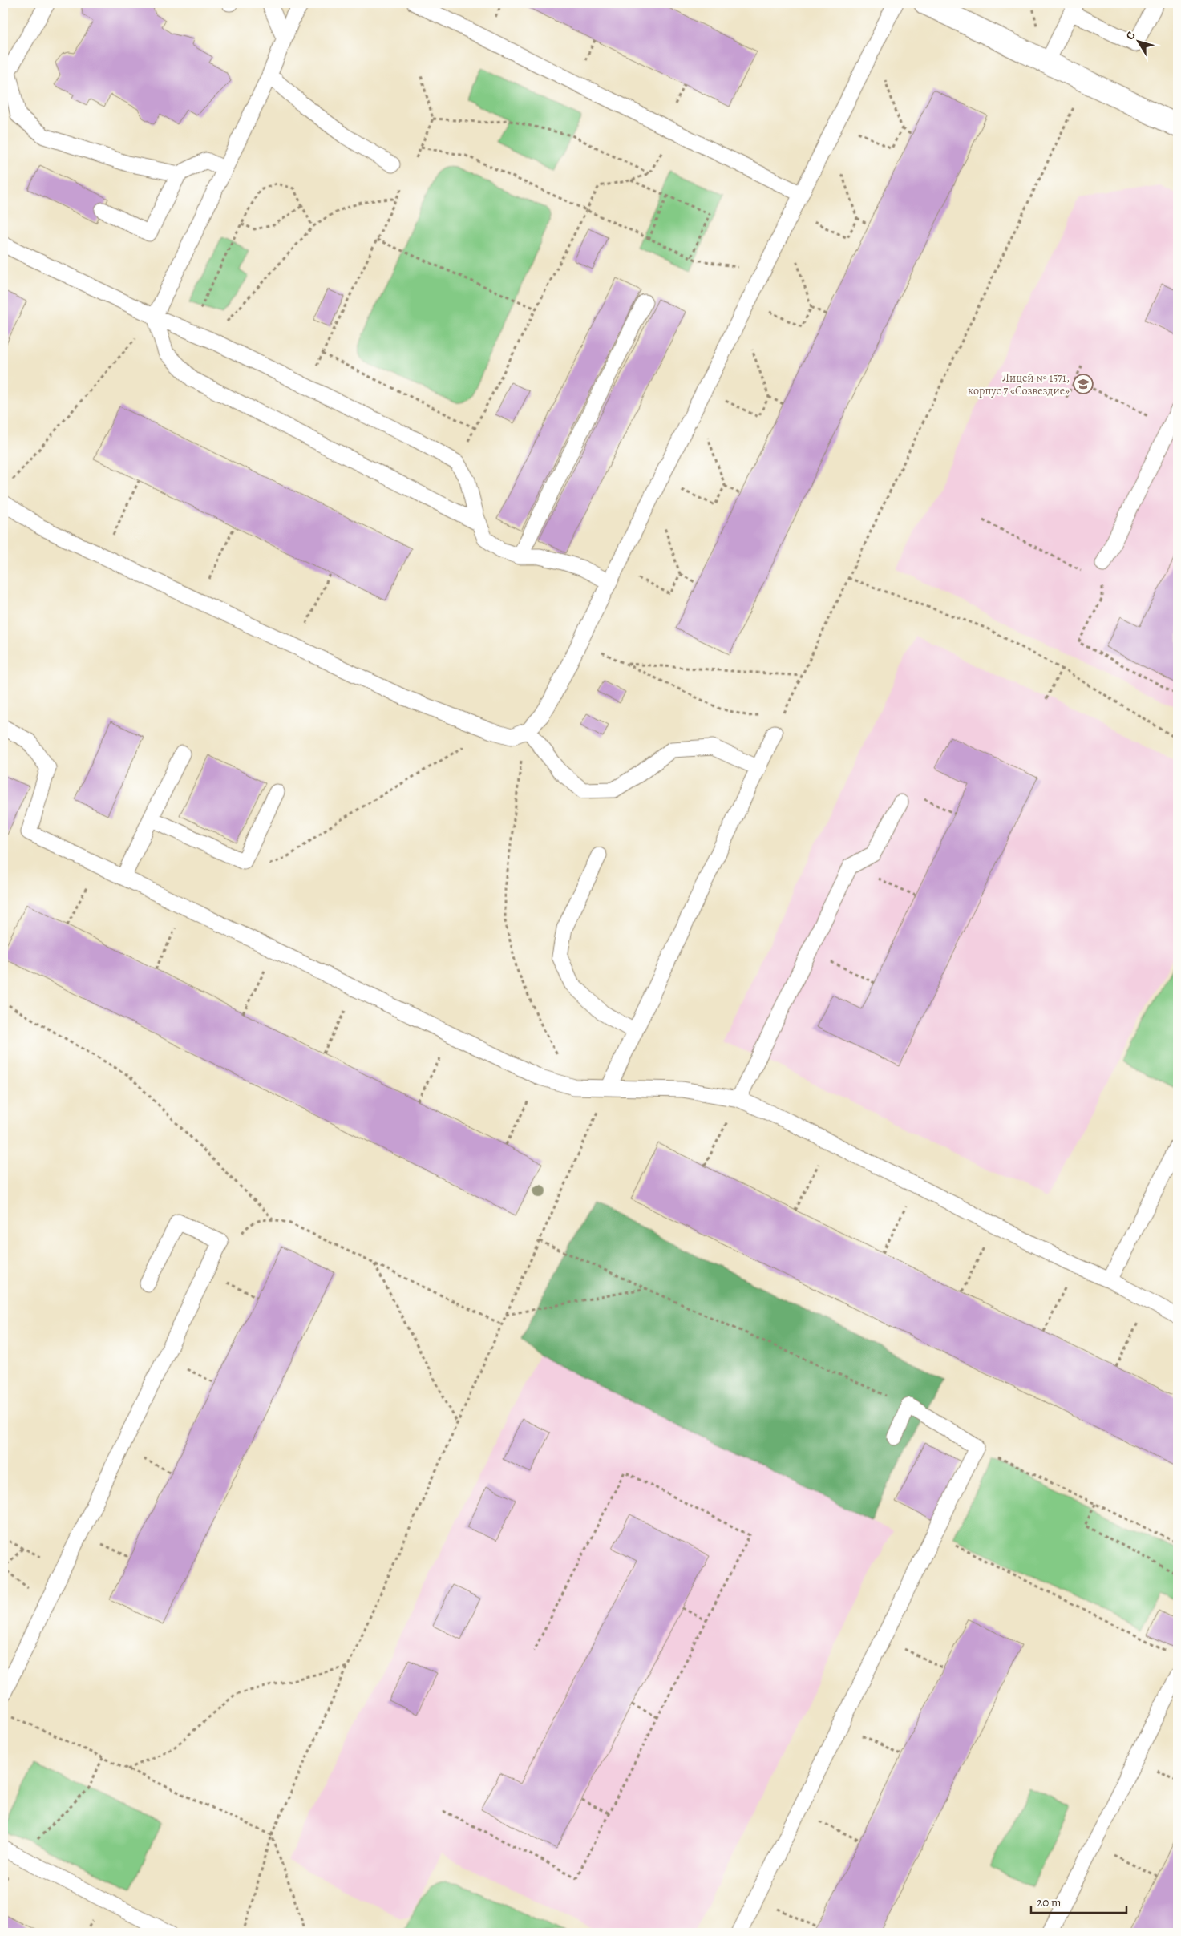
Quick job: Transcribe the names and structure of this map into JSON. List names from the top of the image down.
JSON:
{
  "places": {
    "school or university": ["Лицей № 1571, корпус 7 «Созвездие»"]
  },
  "scale_bar": "20 m",
  "north": "top left"
}
